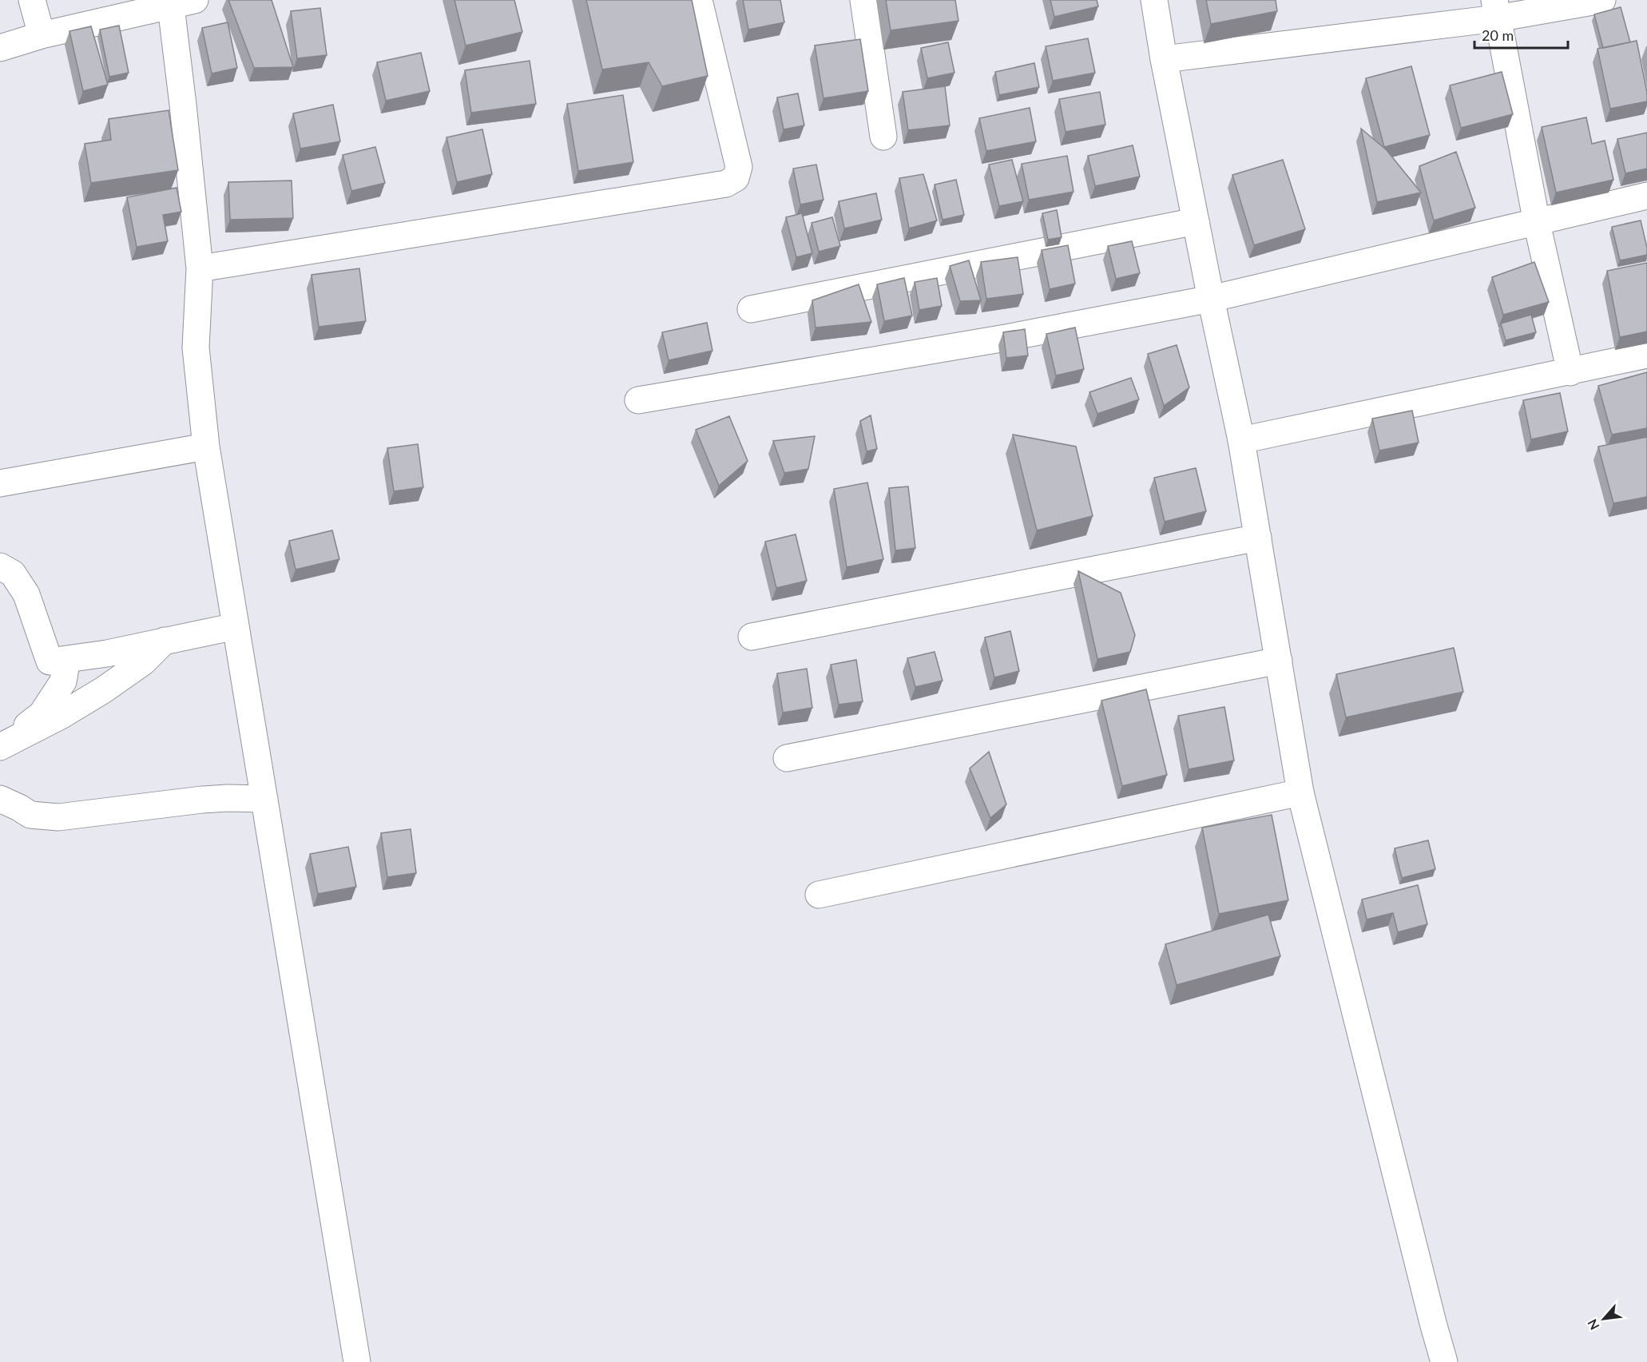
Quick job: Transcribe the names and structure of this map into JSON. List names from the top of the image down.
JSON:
{
  "scale_bar": "20 m",
  "north": "bottom left"
}
